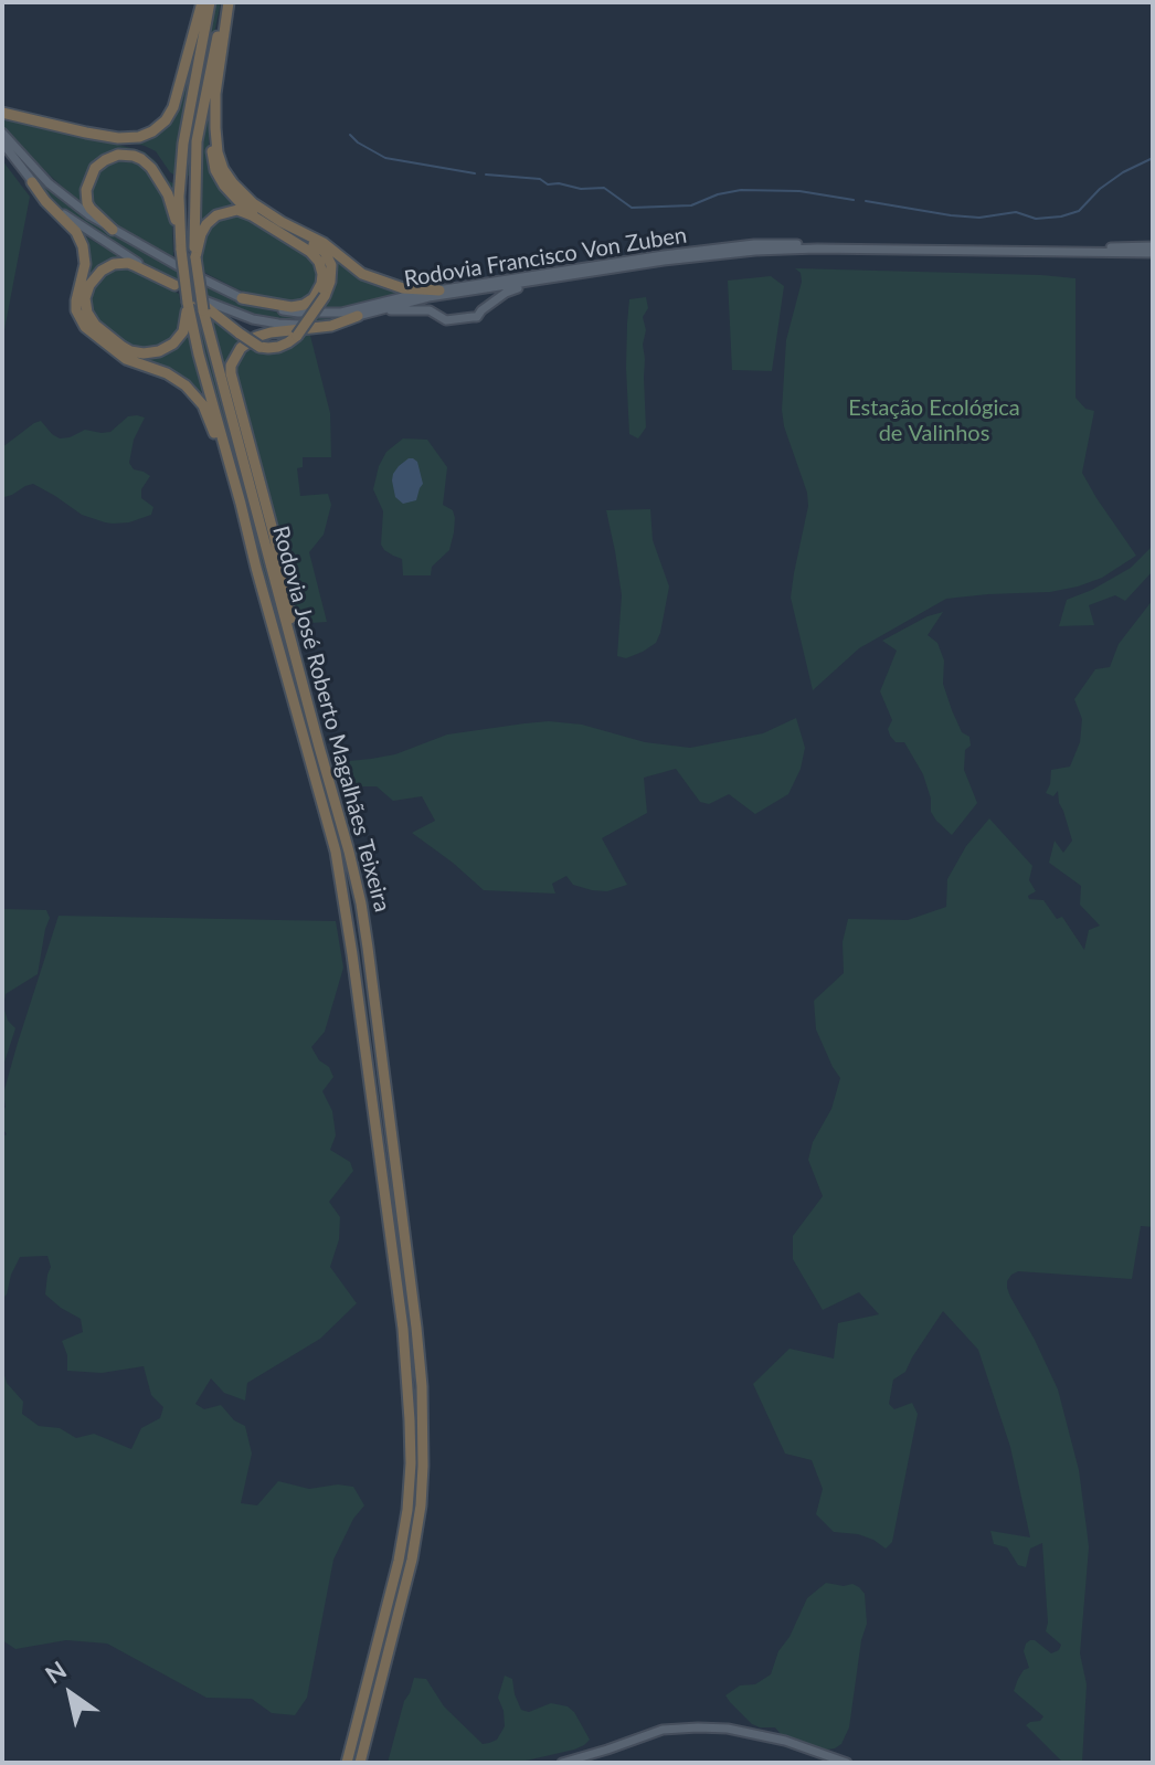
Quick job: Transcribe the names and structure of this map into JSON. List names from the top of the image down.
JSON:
{
  "streets": {
    "highway": ["Rodovia José Roberto Magalhães Teixeira"],
    "main road": ["Rodovia Francisco Von Zuben"]
  },
  "crossings": [
    ["Rodovia Francisco Von Zuben", "Rodovia José Roberto Magalhães Teixeira"]
  ],
  "parks": ["Estação Ecológica de Valinhos"],
  "north": "top left"
}
